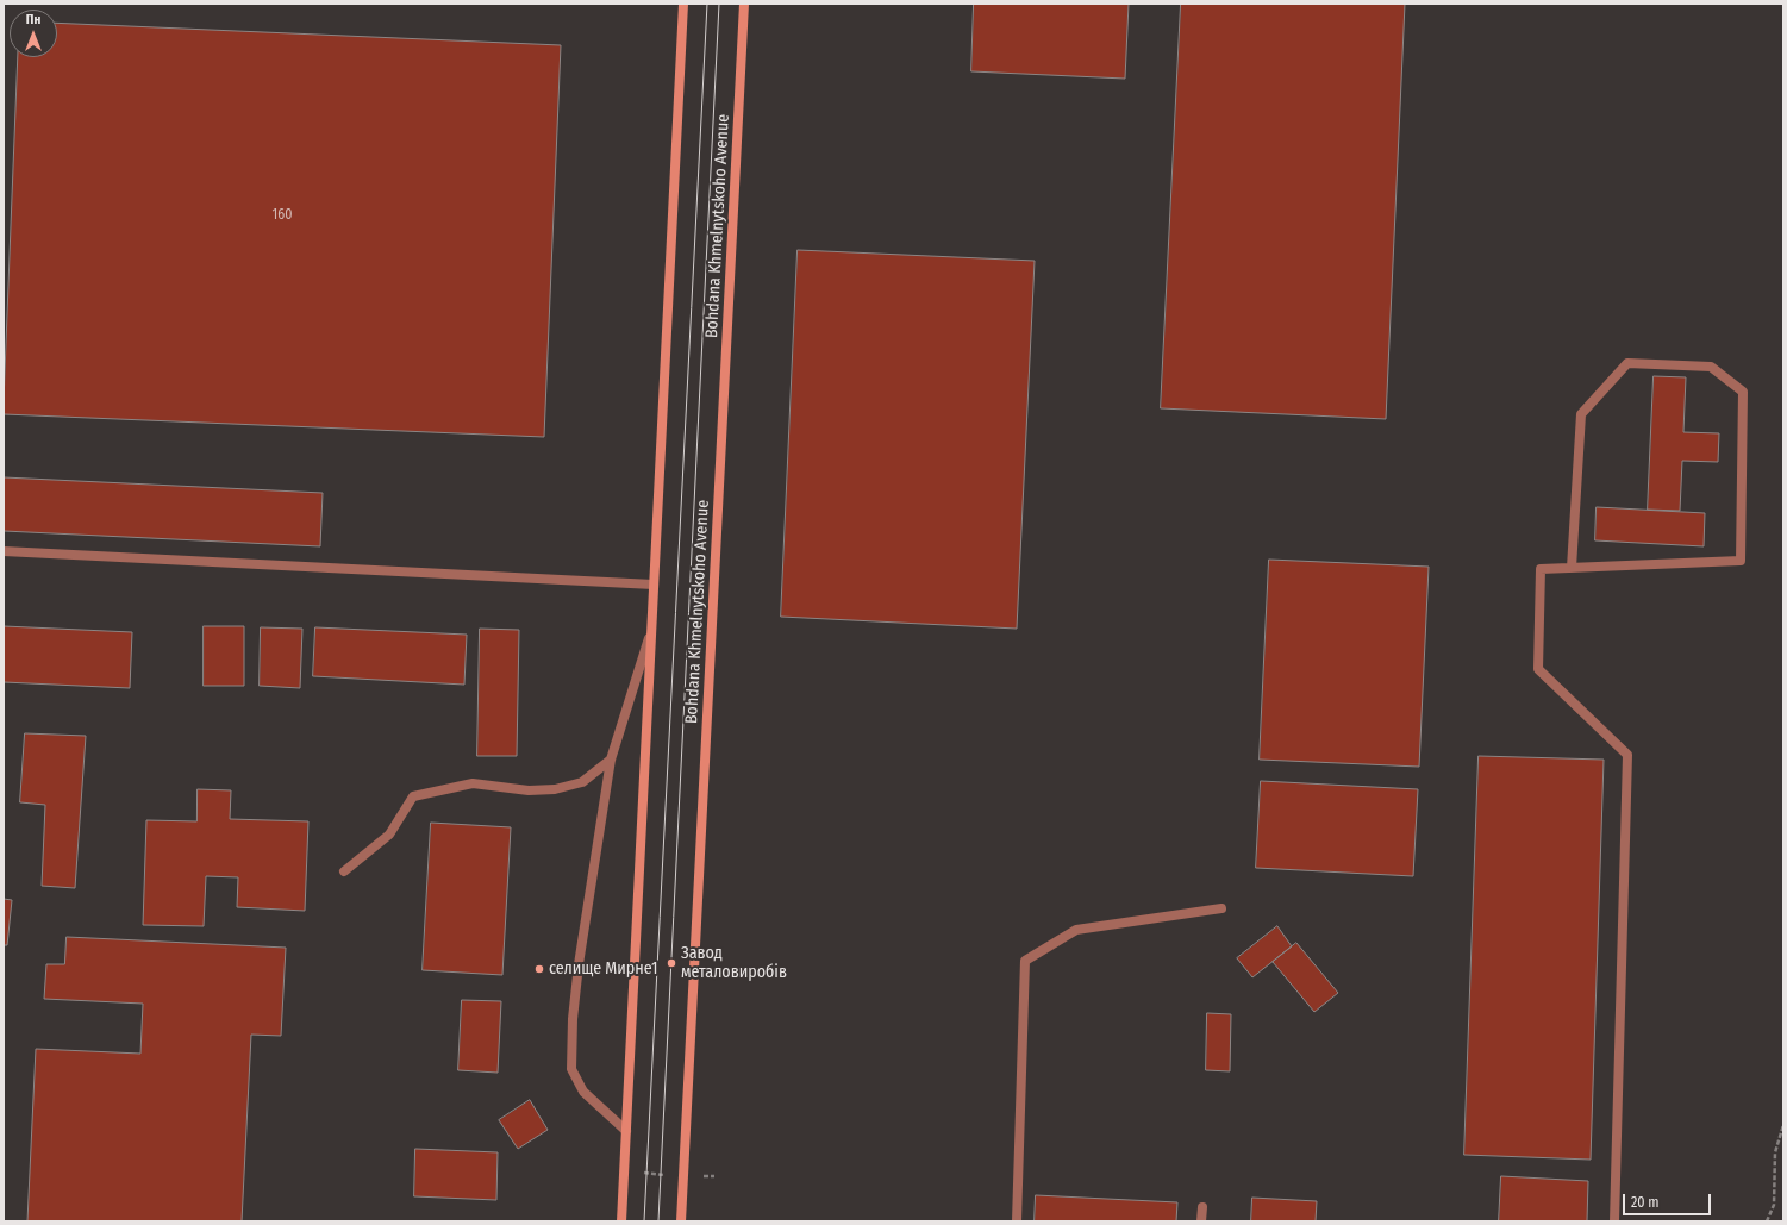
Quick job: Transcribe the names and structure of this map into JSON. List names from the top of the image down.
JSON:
{
  "streets": {
    "main road": ["Bohdana Khmelnytskoho Avenue"]
  },
  "places": ["Завод металовиробів", "селище Мирне1"],
  "house_numbers": ["160"],
  "scale_bar": "20 m",
  "north": "top"
}
